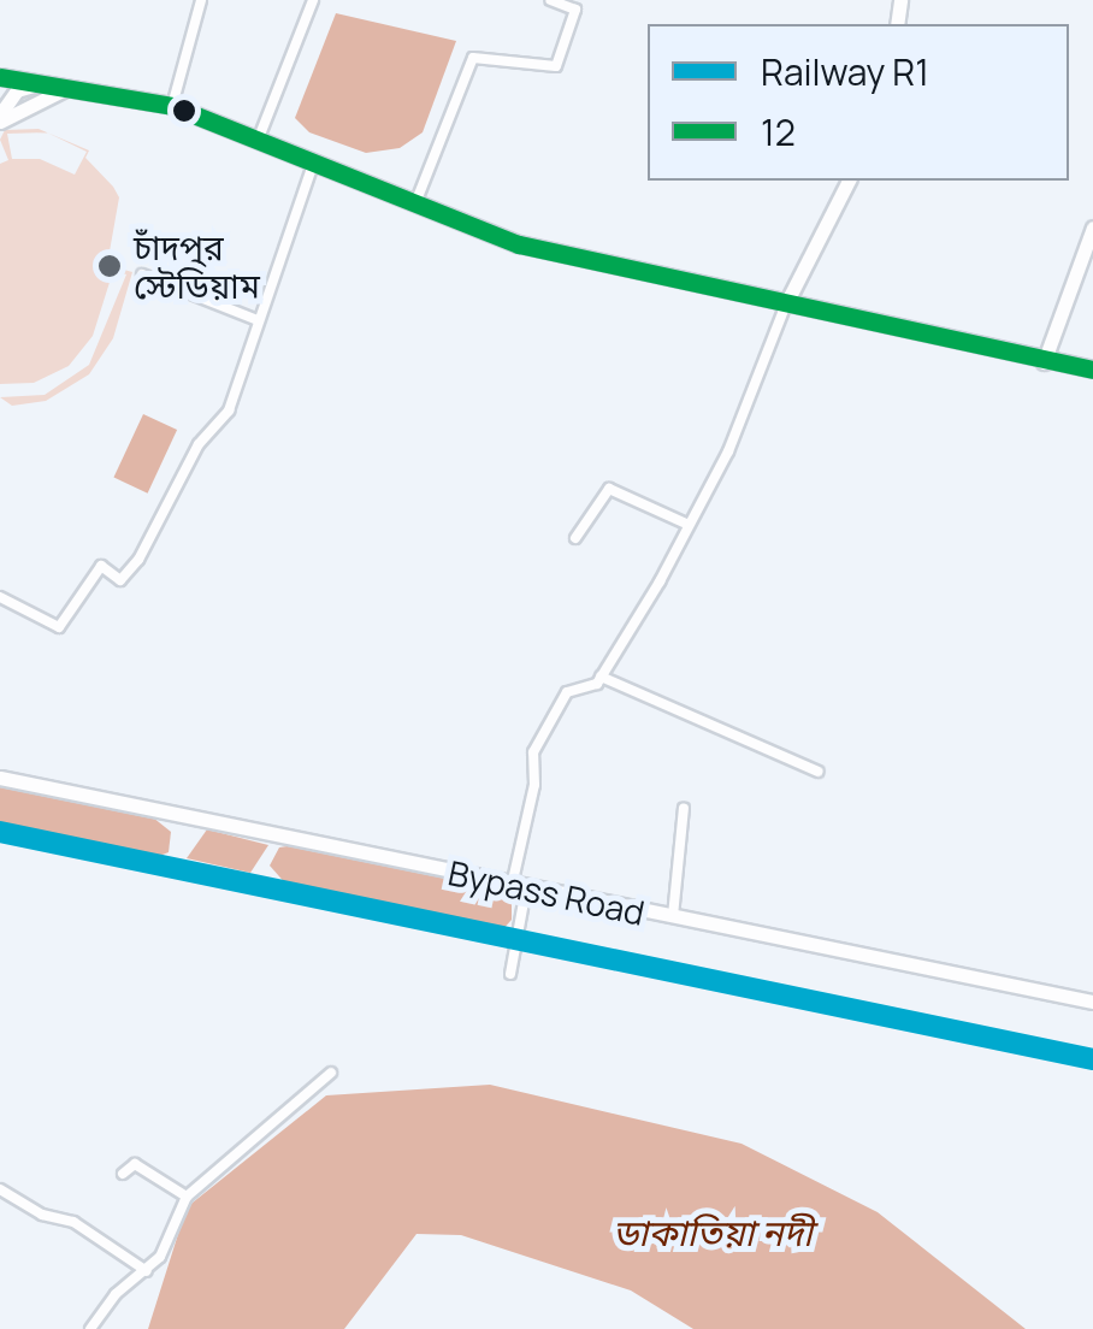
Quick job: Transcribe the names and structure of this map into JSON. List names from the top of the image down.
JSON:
{
  "streets": {
    "street": ["Bypass Road"]
  },
  "water": ["ডাকাতিয়া নদী"],
  "places": ["চাঁদপুর স্টেডিয়াম"],
  "lines": ["transit line 12", "rail line R1"],
  "legend": ["Railway R1", "12"]
}
